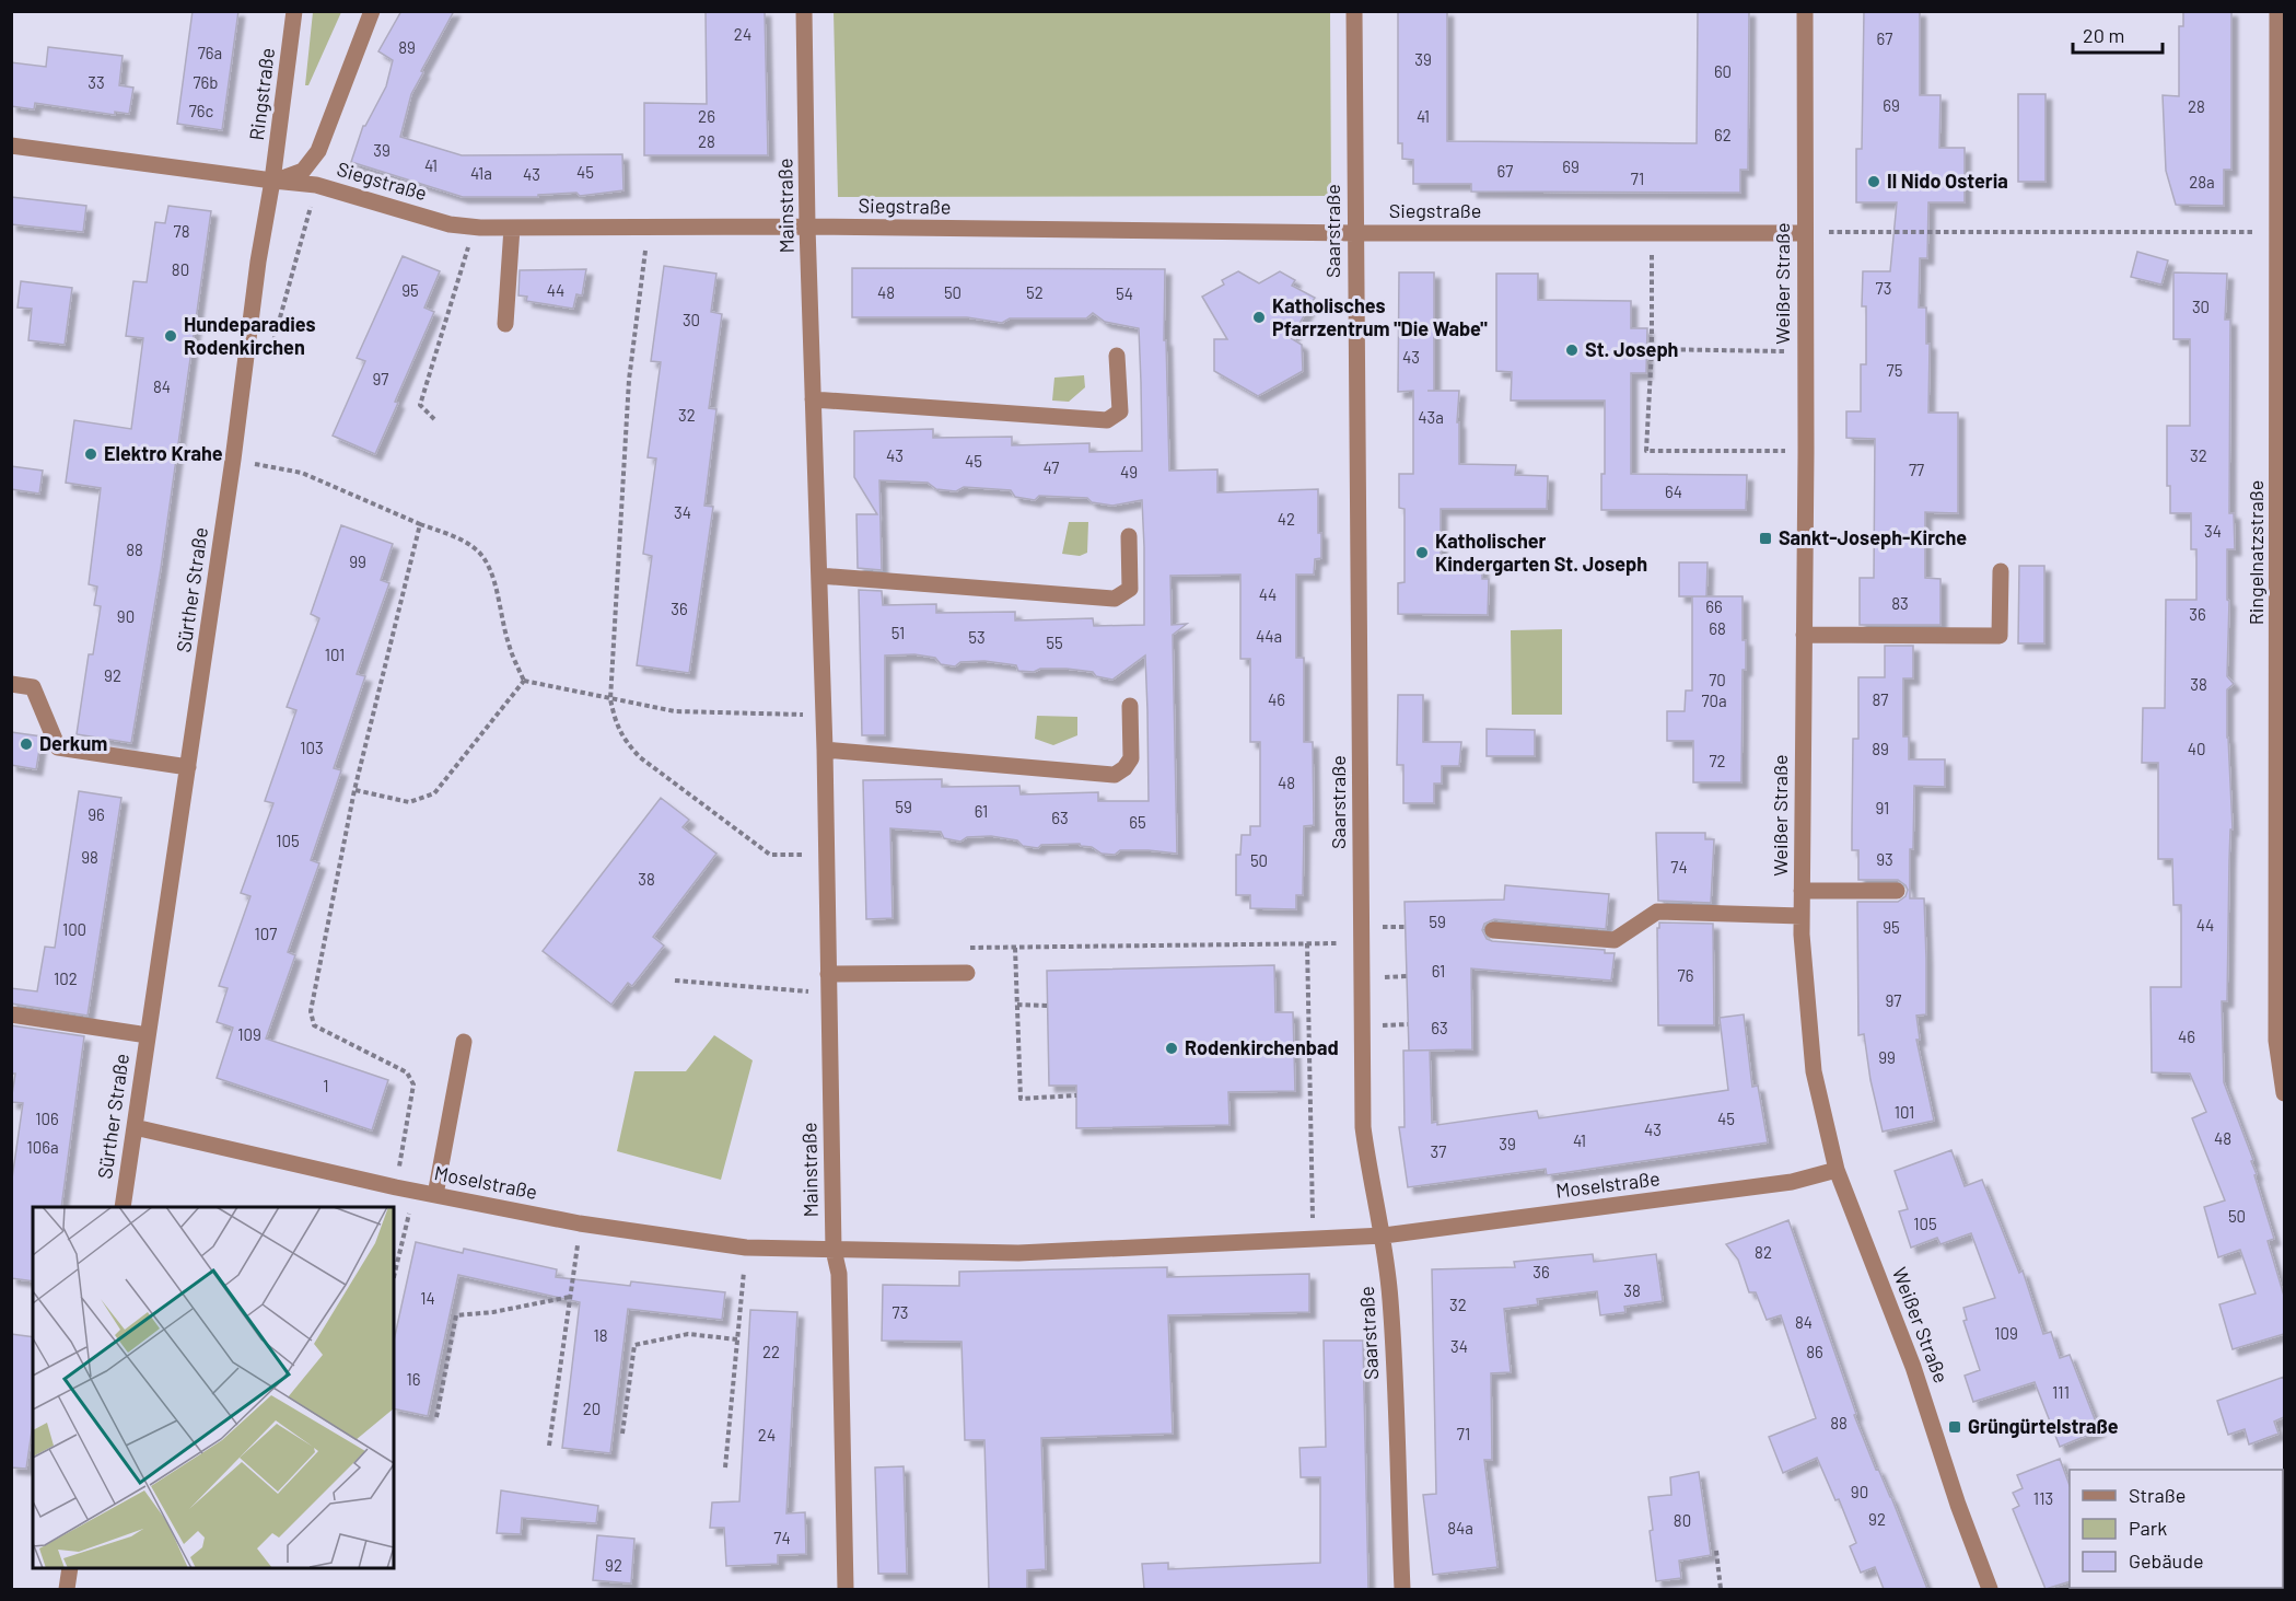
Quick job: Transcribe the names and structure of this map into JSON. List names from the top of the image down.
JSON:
{
  "streets": {
    "street": [
      "Ringstraße",
      "Siegstraße",
      "Mainstraße",
      "Saarstraße",
      "Weißer Straße",
      "Ringelnatzstraße",
      "Sürther Straße",
      "Moselstraße"
    ]
  },
  "crossings": [
    ["Ringstraße", "Siegstraße"],
    ["Ringstraße", "Sürther Straße"],
    ["Siegstraße", "Mainstraße"],
    ["Siegstraße", "Saarstraße"],
    ["Siegstraße", "Weißer Straße"],
    ["Siegstraße", "Sürther Straße"],
    ["Mainstraße", "Moselstraße"],
    ["Saarstraße", "Moselstraße"],
    ["Weißer Straße", "Moselstraße"],
    ["Sürther Straße", "Moselstraße"]
  ],
  "places": {
    "other": [
      "Il Nido Osteria",
      "Katholisches Pfarrzentrum \"Die Wabe\"",
      "Hundeparadies Rodenkirchen",
      "St. Joseph",
      "Elektro Krahe",
      "Katholischer Kindergarten St. Joseph",
      "Derkum",
      "Rodenkirchenbad"
    ],
    "transit": ["Sankt-Joseph-Kirche", "Grüngürtelstraße"]
  },
  "house_numbers": [
    "24",
    "67",
    "89",
    "76a",
    "39",
    "60",
    "33",
    "76b",
    "69",
    "28",
    "76c",
    "26",
    "41",
    "62",
    "28",
    "39",
    "41",
    "69",
    "67",
    "45",
    "41a",
    "43",
    "71",
    "28a",
    "78",
    "80",
    "73",
    "95",
    "44",
    "48",
    "50",
    "52",
    "54",
    "30",
    "30",
    "43",
    "75",
    "97",
    "84",
    "32",
    "43a",
    "43",
    "32",
    "45",
    "47",
    "77",
    "49",
    "64",
    "34",
    "42",
    "34",
    "88",
    "99",
    "44",
    "83",
    "66",
    "36",
    "36",
    "90",
    "68",
    "51",
    "44a",
    "53",
    "55",
    "101",
    "92",
    "70",
    "38",
    "46",
    "87",
    "70a",
    "103",
    "89",
    "40",
    "72",
    "48",
    "59",
    "91",
    "61",
    "96",
    "63",
    "65",
    "105",
    "98",
    "93",
    "50",
    "74",
    "38",
    "59",
    "44",
    "95",
    "100",
    "107",
    "61",
    "76",
    "102",
    "97",
    "63",
    "109",
    "46",
    "99",
    "1",
    "101",
    "106",
    "45",
    "43",
    "48",
    "41",
    "39",
    "106a",
    "37",
    "50",
    "105",
    "82",
    "36",
    "38",
    "14",
    "32",
    "73",
    "84",
    "109",
    "18",
    "34",
    "22",
    "86",
    "16",
    "111",
    "20",
    "88",
    "71",
    "24",
    "90",
    "113",
    "92",
    "80",
    "84a",
    "74",
    "92"
  ],
  "legend": ["Straße", "Park", "Gebäude"],
  "scale_bar": "20 m"
}
